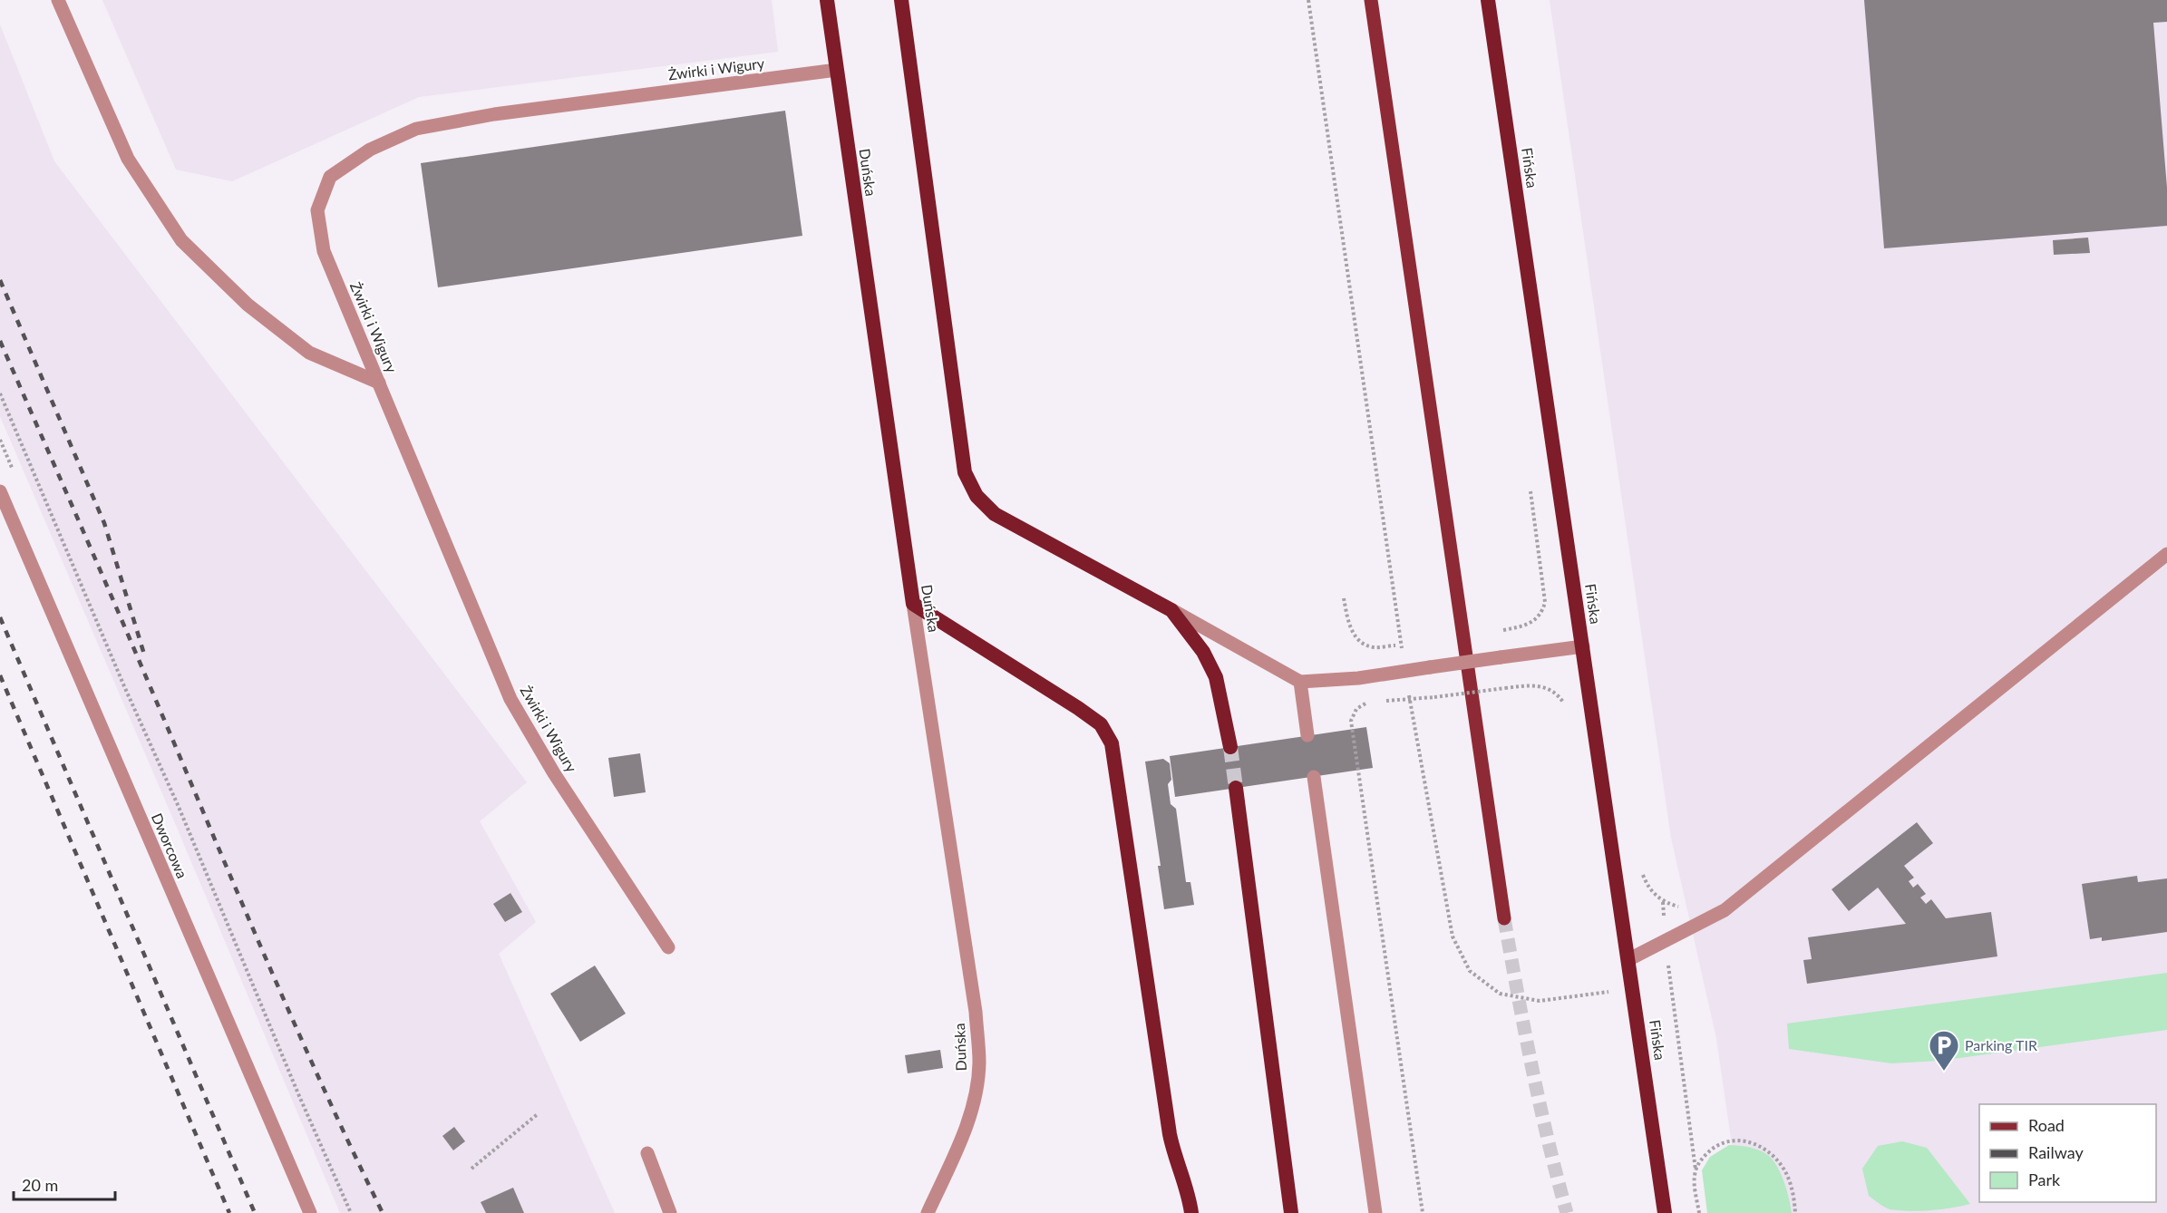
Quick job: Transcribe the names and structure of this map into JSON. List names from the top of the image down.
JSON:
{
  "streets": {
    "highway": ["Fińska", "Duńska"],
    "street": ["Żwirki i Wigury", "Dworcowa"]
  },
  "crossings": [
    ["Żwirki i Wigury", "Duńska"]
  ],
  "places": {
    "parking": ["Parking TIR"]
  },
  "legend": ["Road", "Railway", "Park"],
  "scale_bar": "20 m"
}
